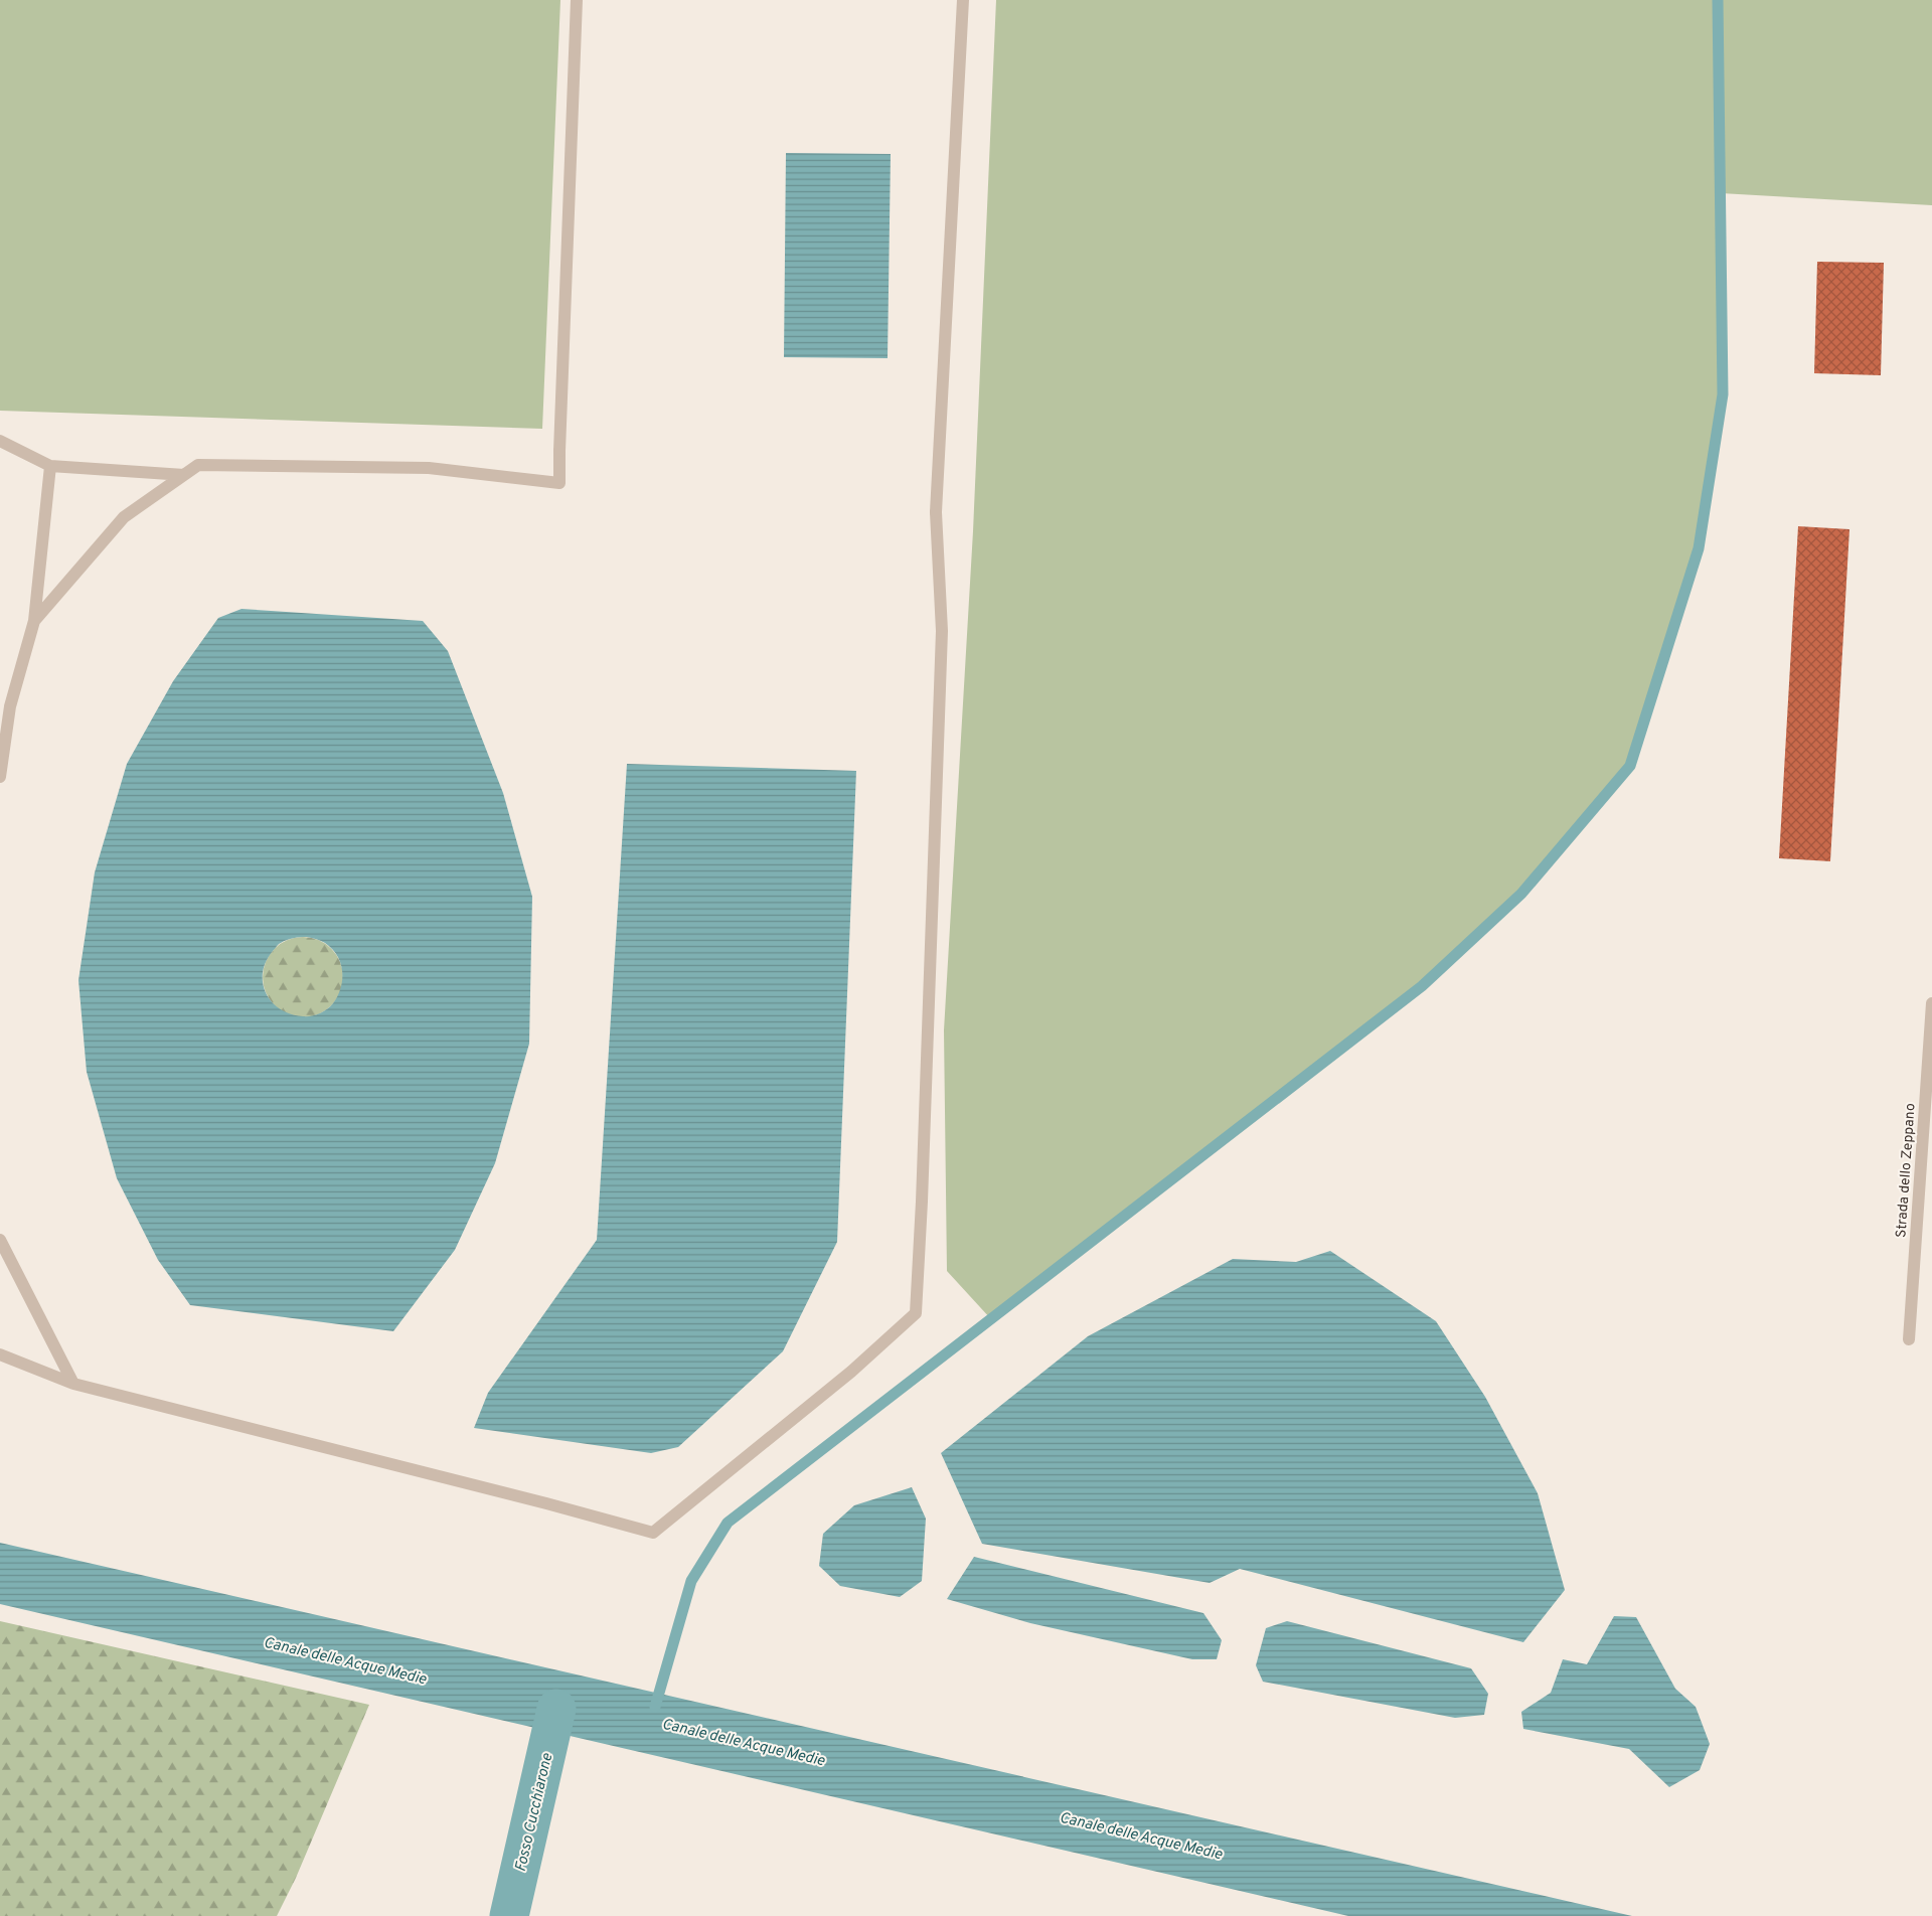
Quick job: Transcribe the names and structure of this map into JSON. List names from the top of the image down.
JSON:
{
  "streets": {
    "street": ["Strada dello Zeppano"]
  },
  "water": ["Canale delle Acque Medie", "Fosso Cucchiarone"]
}
